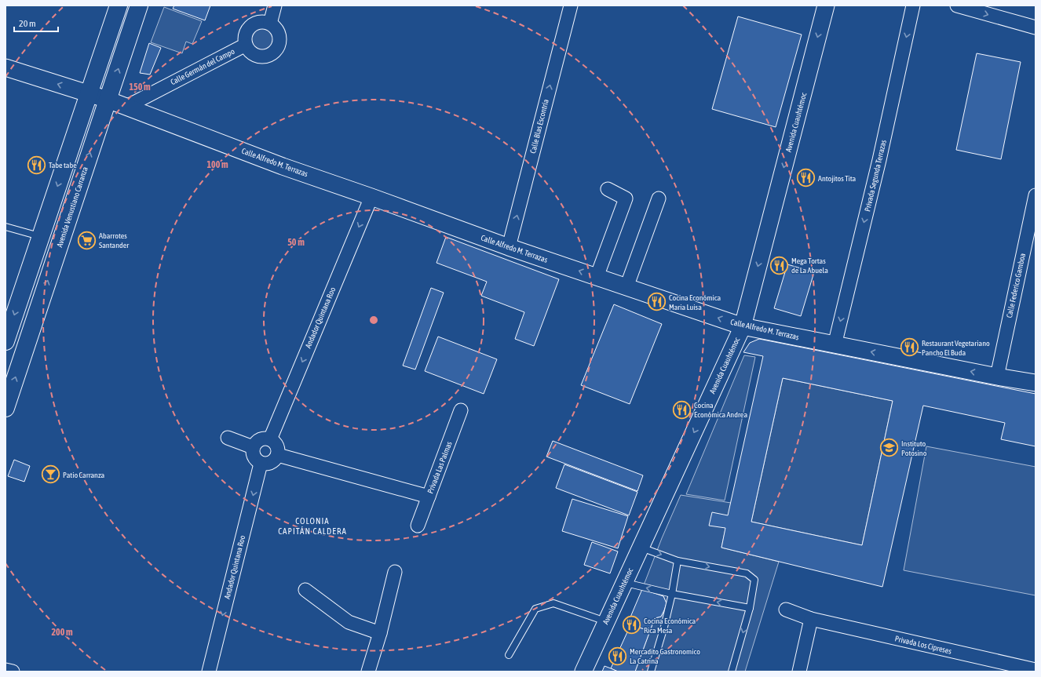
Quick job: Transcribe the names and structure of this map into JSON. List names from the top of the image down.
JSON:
{
  "streets": {
    "main road": ["Avenida Venustiano Carranza"],
    "street": [
      "Calle Germán del Campo",
      "Avenida Cuauhtémoc",
      "Calle Blas Escontría",
      "Calle Alfredo M. Terrazas",
      "Privada Segunda Terrazas",
      "Calle Federico Gamboa",
      "Andador Quintana Roo",
      "Privada Las Palmas",
      "Privada Los Cipreses"
    ]
  },
  "crossings": [
    ["Calle Germán del Campo", "Calle Alfredo M. Terrazas"],
    ["Avenida Cuauhtémoc", "Calle Alfredo M. Terrazas"],
    ["Calle Blas Escontría", "Calle Alfredo M. Terrazas"],
    ["Calle Alfredo M. Terrazas", "Privada Segunda Terrazas"],
    ["Calle Alfredo M. Terrazas", "Avenida Venustiano Carranza"],
    ["Calle Alfredo M. Terrazas", "Calle Federico Gamboa"],
    ["Calle Alfredo M. Terrazas", "Andador Quintana Roo"]
  ],
  "one_way": [
    "Avenida Cuauhtémoc",
    "Calle Blas Escontría",
    "Calle Alfredo M. Terrazas",
    "Privada Segunda Terrazas",
    "Andador Quintana Roo"
  ],
  "districts": ["COLONIA CAPITÁN CALDERA"],
  "places": {
    "restaurant": [
      "Tabe tabe",
      "Antojitos Tita",
      "Mega Tortas de La Abuela",
      "Cocina Económica Maria Luisa",
      "Restaurant Vegetariano Pancho El Buda",
      "Cocina Económica Andrea",
      "Cocina Económica Rica Mesa",
      "Mercadito Gastronomico La Catrina"
    ],
    "supermarket": ["Abarrotes Santander"],
    "school or university": ["Instituto Potosino"],
    "bar": ["Patio Carranza"]
  },
  "scale_bar": "20 m",
  "rings": [
    "150 m",
    "100 m",
    "50 m",
    "200 m"
  ]
}
